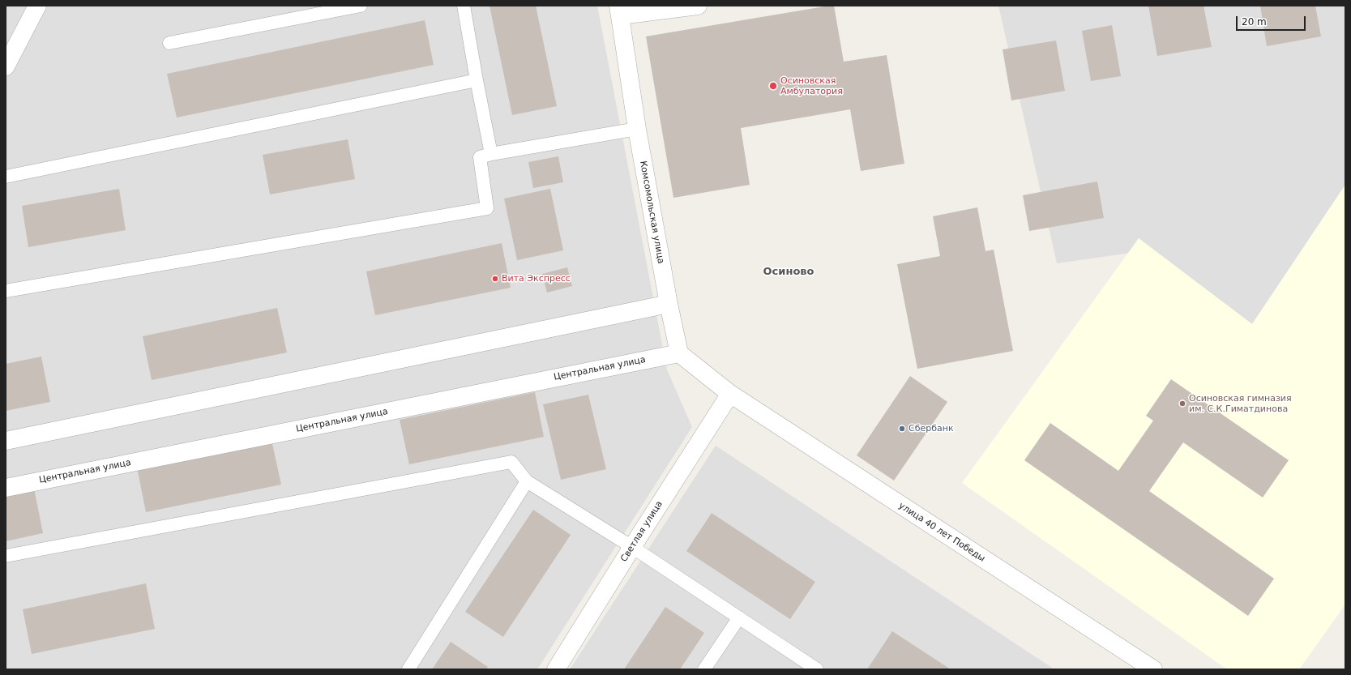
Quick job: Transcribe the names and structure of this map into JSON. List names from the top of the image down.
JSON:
{
  "streets": {
    "street": [
      "Комсомольская улица",
      "Центральная улица",
      "Светлая улица",
      "улица 40 лет Победы"
    ]
  },
  "crossings": [
    ["Комсомольская улица", "Центральная улица"],
    ["Светлая улица", "улица 40 лет Победы"]
  ],
  "districts": ["Осиново"],
  "places": [
    "Осиновская Амбулатория",
    "Вита Экспресс",
    "Осиновская гимназия им. С.К.Гиматдинова",
    "Сбербанк"
  ],
  "scale_bar": "20 m"
}
